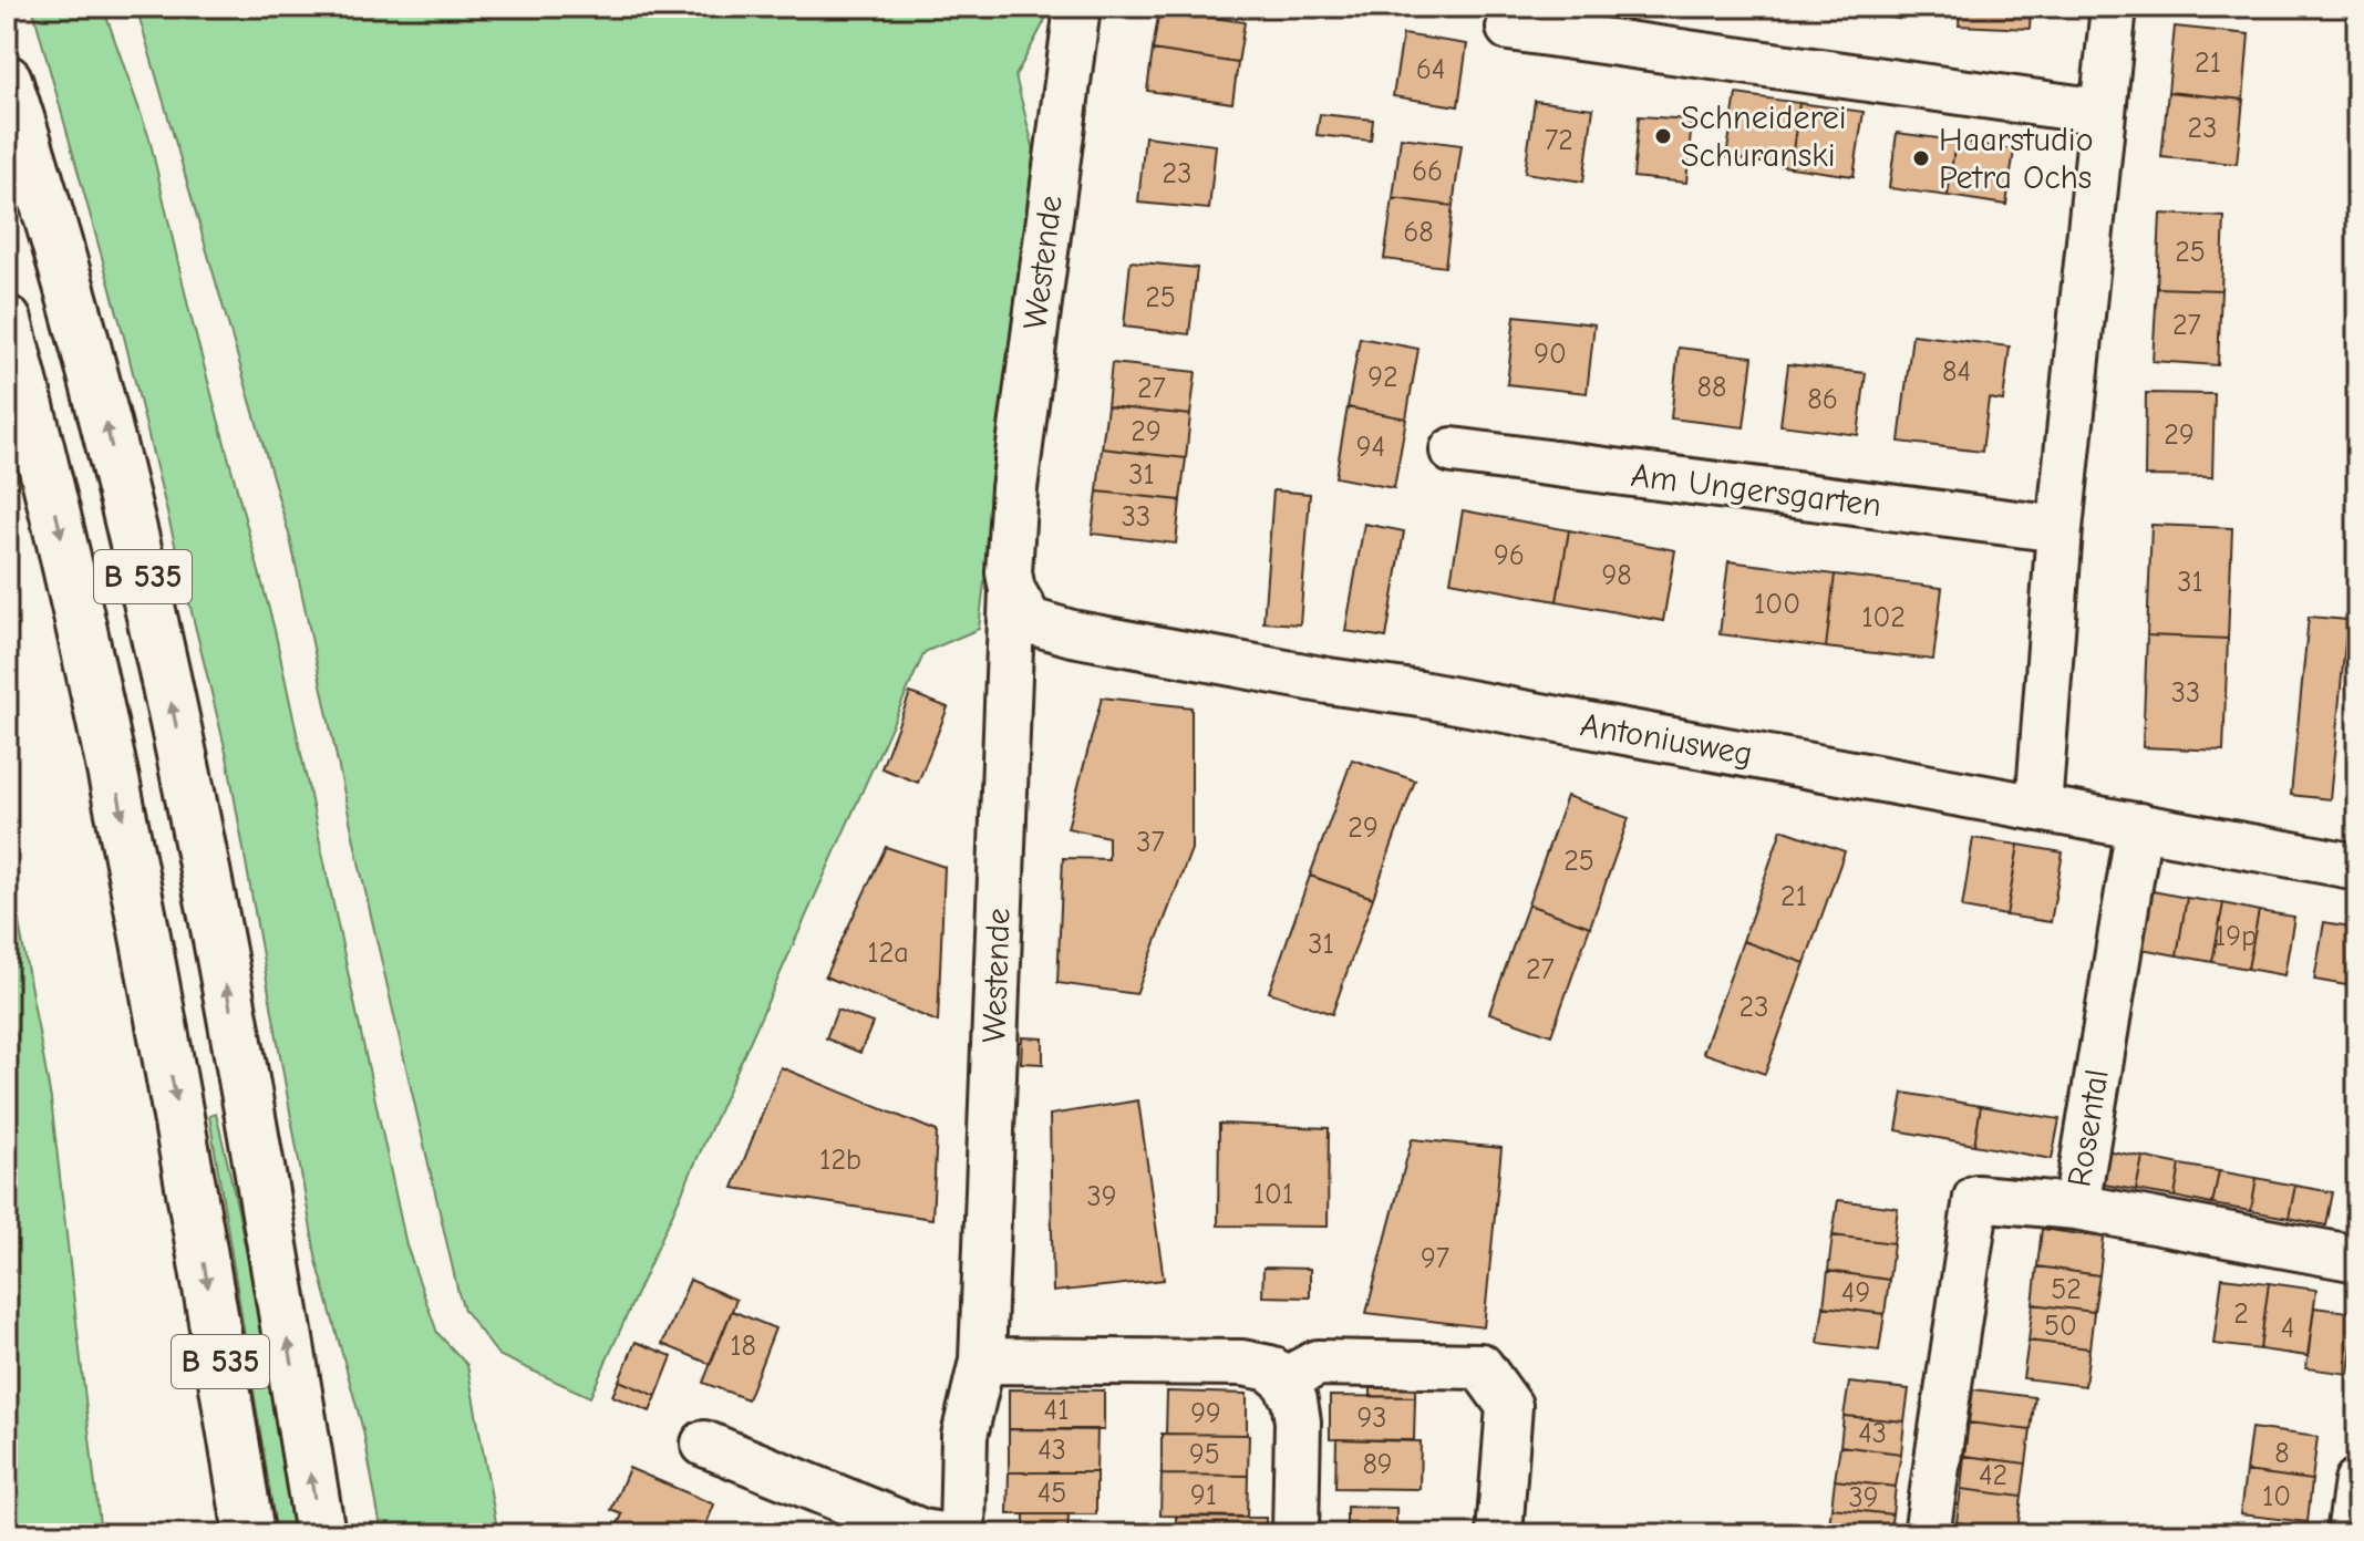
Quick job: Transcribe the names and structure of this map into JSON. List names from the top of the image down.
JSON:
{
  "streets": {
    "highway": ["B 535"],
    "street": [
      "Westende",
      "Am Ungersgarten",
      "Antoniusweg",
      "Rosental"
    ]
  },
  "crossings": [
    ["Westende", "Antoniusweg"],
    ["Antoniusweg", "Rosental"]
  ],
  "places": ["Schneiderei Schuranski", "Haarstudio Petra Ochs"],
  "house_numbers": [
    "21",
    "64",
    "23",
    "72",
    "66",
    "23",
    "68",
    "25",
    "25",
    "27",
    "90",
    "84",
    "92",
    "88",
    "27",
    "86",
    "29",
    "29",
    "94",
    "31",
    "33",
    "96",
    "98",
    "31",
    "100",
    "102",
    "33",
    "29",
    "37",
    "25",
    "21",
    "19p",
    "31",
    "12a",
    "27",
    "23",
    "12b",
    "101",
    "39",
    "97",
    "52",
    "49",
    "2",
    "50",
    "4",
    "18",
    "41",
    "99",
    "93",
    "43",
    "43",
    "8",
    "95",
    "89",
    "42",
    "45",
    "91",
    "10",
    "39"
  ]
}
